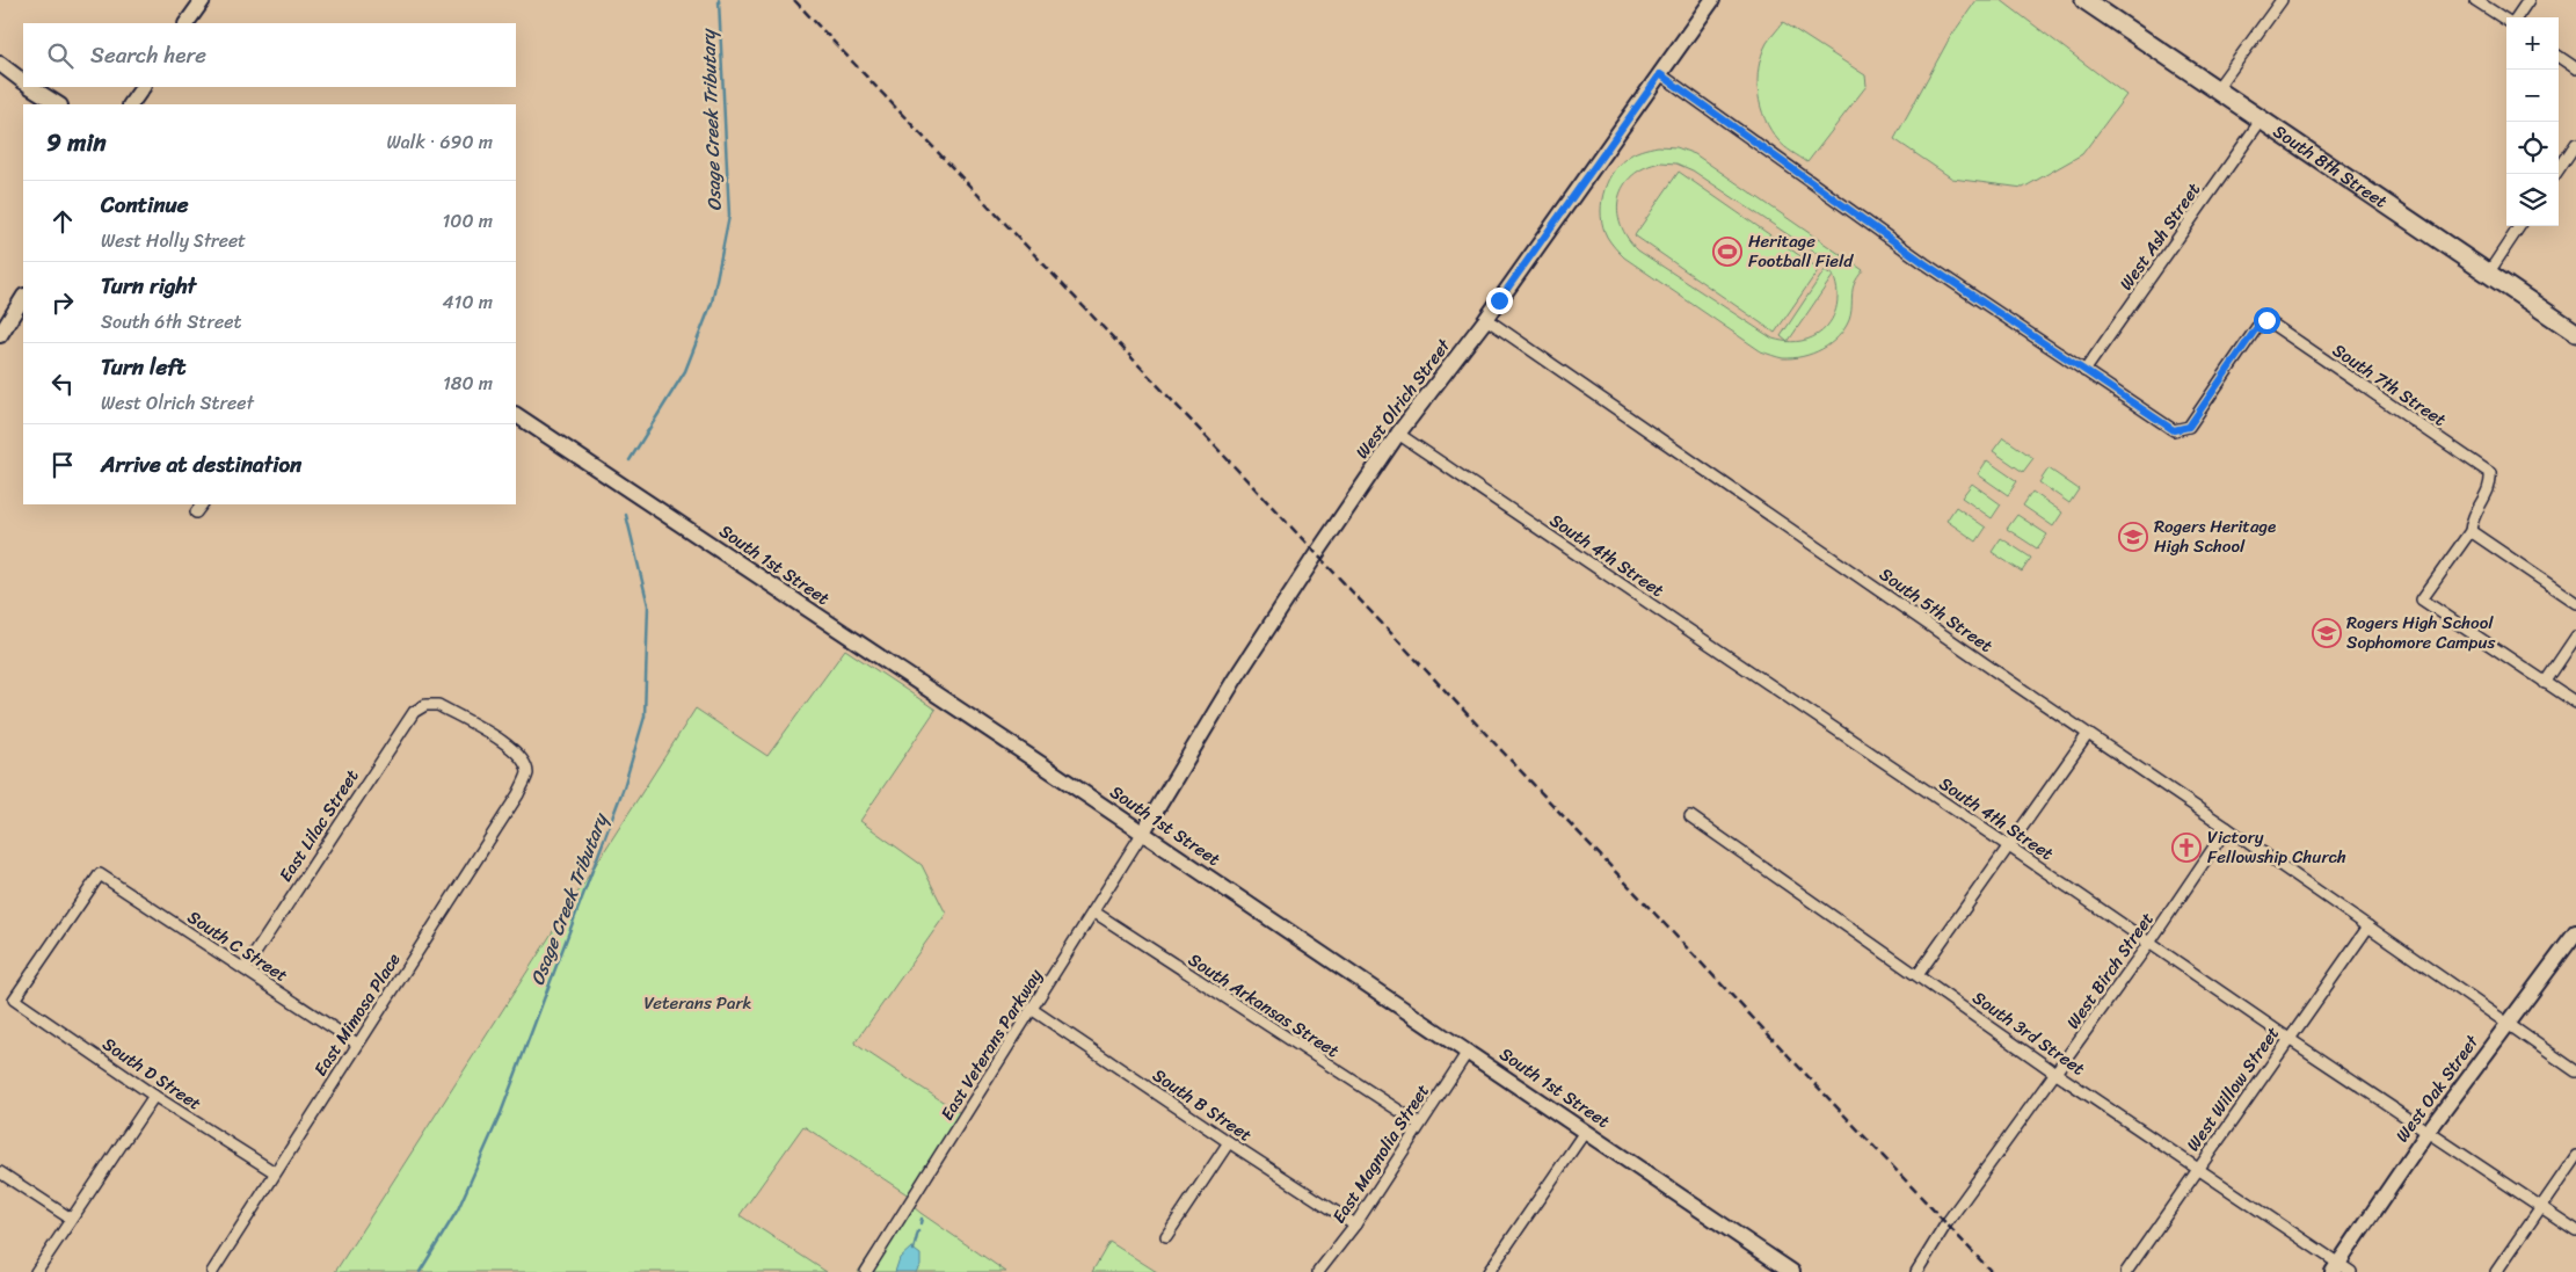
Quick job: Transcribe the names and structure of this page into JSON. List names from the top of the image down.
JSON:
{
  "streets": {
    "main road": ["South 8th Street"],
    "street": [
      "West Ash Street",
      "South 7th Street",
      "West Olrich Street",
      "South 4th Street",
      "South 1st Street",
      "South 5th Street",
      "East Lilac Street",
      "South C Street",
      "West Birch Street",
      "South Arkansas Street",
      "East Mimosa Place",
      "South 3rd Street",
      "East Veterans Parkway",
      "South D Street",
      "West Willow Street",
      "West Oak Street",
      "South B Street",
      "East Magnolia Street"
    ]
  },
  "crossings": [
    ["South 8th Street", "West Ash Street"],
    ["West Ash Street", "South 7th Street"],
    ["West Olrich Street", "South 4th Street"],
    ["West Olrich Street", "South 1st Street"],
    ["West Olrich Street", "South 5th Street"],
    ["West Olrich Street", "East Veterans Parkway"],
    ["South 4th Street", "West Birch Street"],
    ["South 4th Street", "West Willow Street"],
    ["South 4th Street", "West Oak Street"],
    ["South 1st Street", "East Veterans Parkway"],
    ["South 1st Street", "East Magnolia Street"],
    ["South 5th Street", "West Birch Street"],
    ["South 5th Street", "West Willow Street"],
    ["South 5th Street", "West Oak Street"],
    ["East Lilac Street", "South C Street"],
    ["East Lilac Street", "East Mimosa Place"],
    ["South C Street", "East Mimosa Place"],
    ["South C Street", "South D Street"],
    ["West Birch Street", "South 3rd Street"],
    ["South Arkansas Street", "East Veterans Parkway"],
    ["South Arkansas Street", "East Magnolia Street"],
    ["East Mimosa Place", "South D Street"],
    ["South 3rd Street", "West Willow Street"],
    ["South 3rd Street", "West Oak Street"],
    ["East Veterans Parkway", "South B Street"],
    ["South B Street", "East Magnolia Street"]
  ],
  "water": ["Osage Creek Tributary"],
  "parks": ["Veterans Park"],
  "places": {
    "sports": ["Heritage Football Field"],
    "school or university": ["Rogers Heritage High School", "Rogers High School Sophomore Campus"],
    "church": ["Victory Fellowship Church"]
  },
  "page": {
    "map_buttons": ["+", "−"],
    "search": "Search here",
    "heading": ["9 min", "Walk · 690 m"],
    "list": [
      ["Continue", "West Holly Street", "100 m"],
      ["Turn right", "South 6th Street", "410 m"],
      ["Turn left", "West Olrich Street", "180 m"],
      "Arrive at destination"
    ]
  }
}
